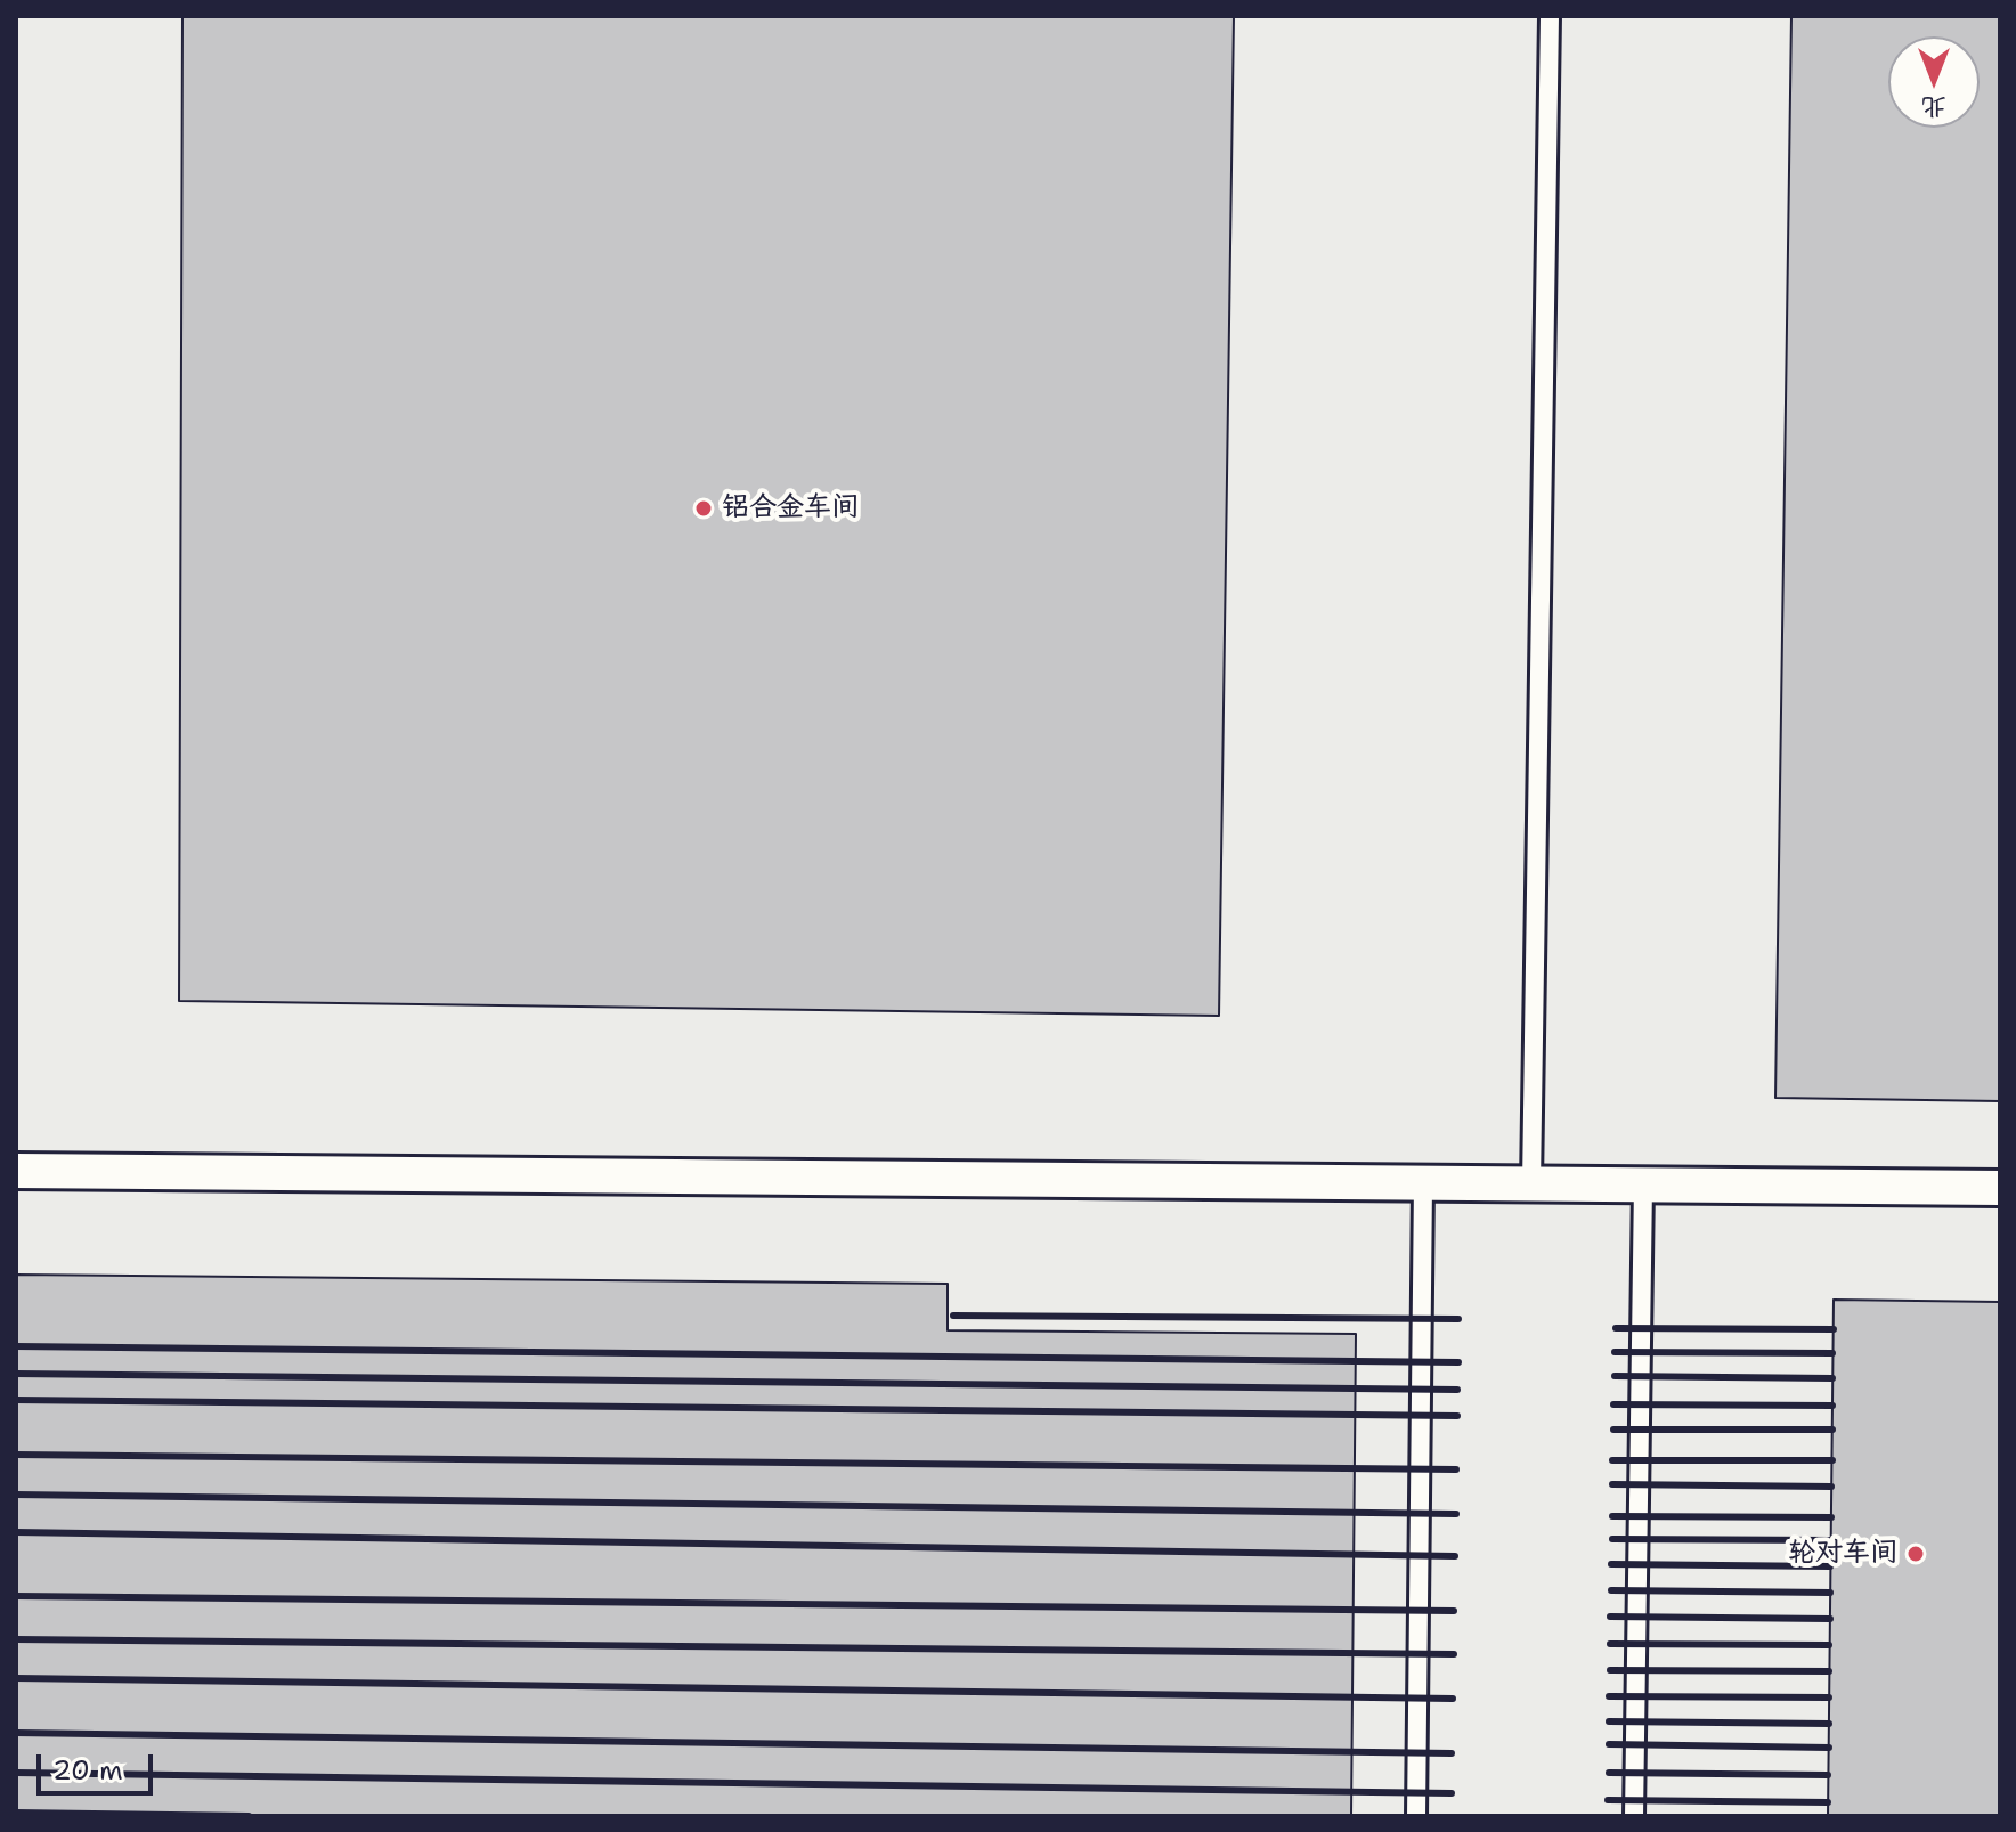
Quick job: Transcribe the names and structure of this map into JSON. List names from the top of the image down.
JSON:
{
  "places": ["铝合金车间", "轮对车间"],
  "scale_bar": "20 m",
  "north": "bottom"
}
